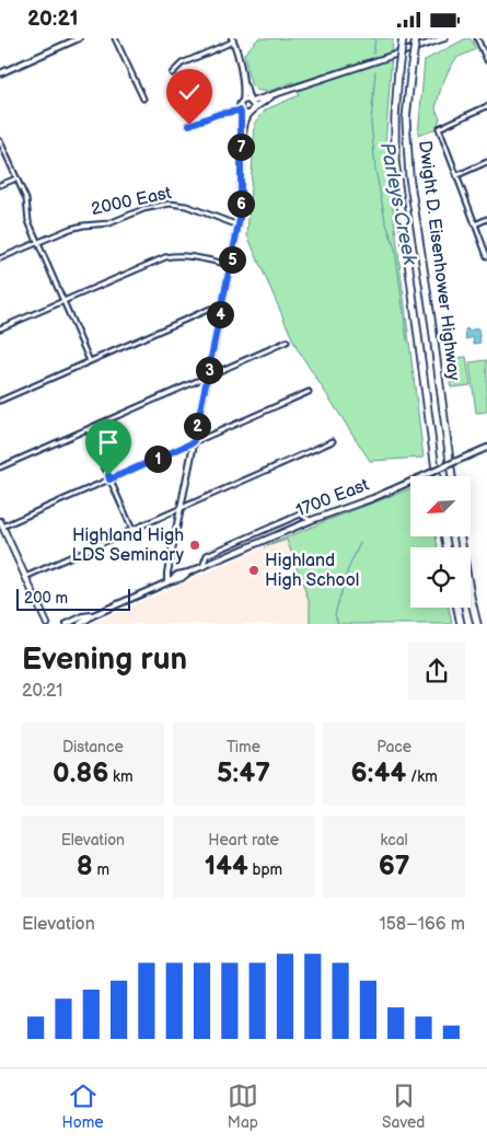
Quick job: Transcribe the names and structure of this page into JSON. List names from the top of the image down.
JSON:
{
  "streets": {
    "highway": ["Dwight D. Eisenhower Highway"],
    "street": ["2000 East", "1700 East"]
  },
  "water": ["Parleys Creek"],
  "places": ["Highland High LDS Seminary", "Highland High School"],
  "scale_bar": "200 m",
  "north": "bottom left",
  "page": {
    "status": "20:21",
    "pins": [
      "7",
      "6",
      "5",
      "4",
      "3",
      "2",
      "1"
    ],
    "scale": "200 m",
    "heading": ["Evening run", "20:21"],
    "stats": [
      ["Distance", "0.86 km"],
      ["Time", "5:47"],
      ["Pace", "6:44 /km"],
      ["Elevation", "8 m"],
      ["Heart rate", "144 bpm"],
      ["kcal", "67"]
    ],
    "chart": ["Elevation", "158–166 m"],
    "tabs": ["Home", "Map", "Saved"]
  }
}
